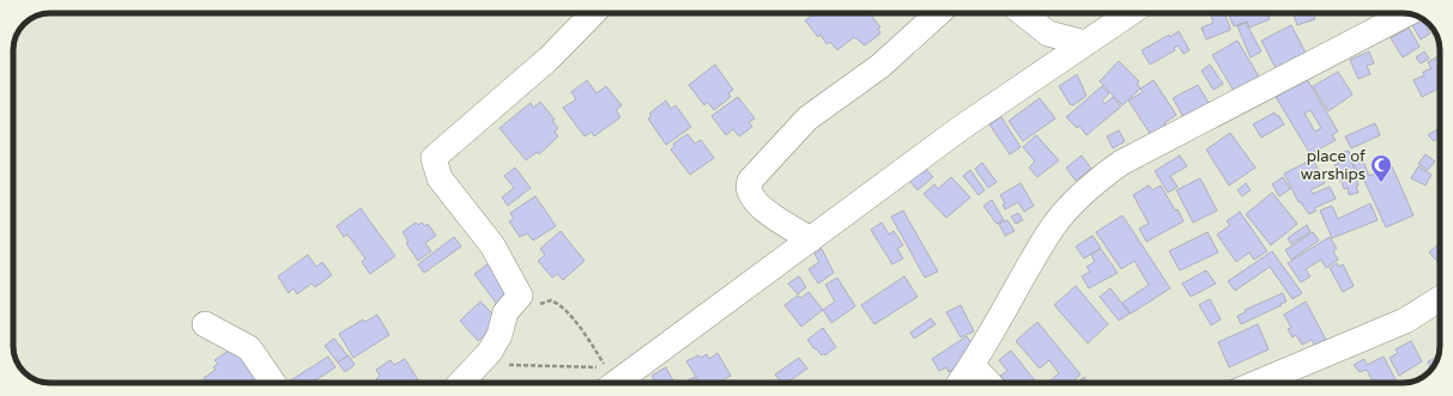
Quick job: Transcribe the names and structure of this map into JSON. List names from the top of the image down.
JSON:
{
  "places": {
    "mosque": ["place of warships"]
  }
}
